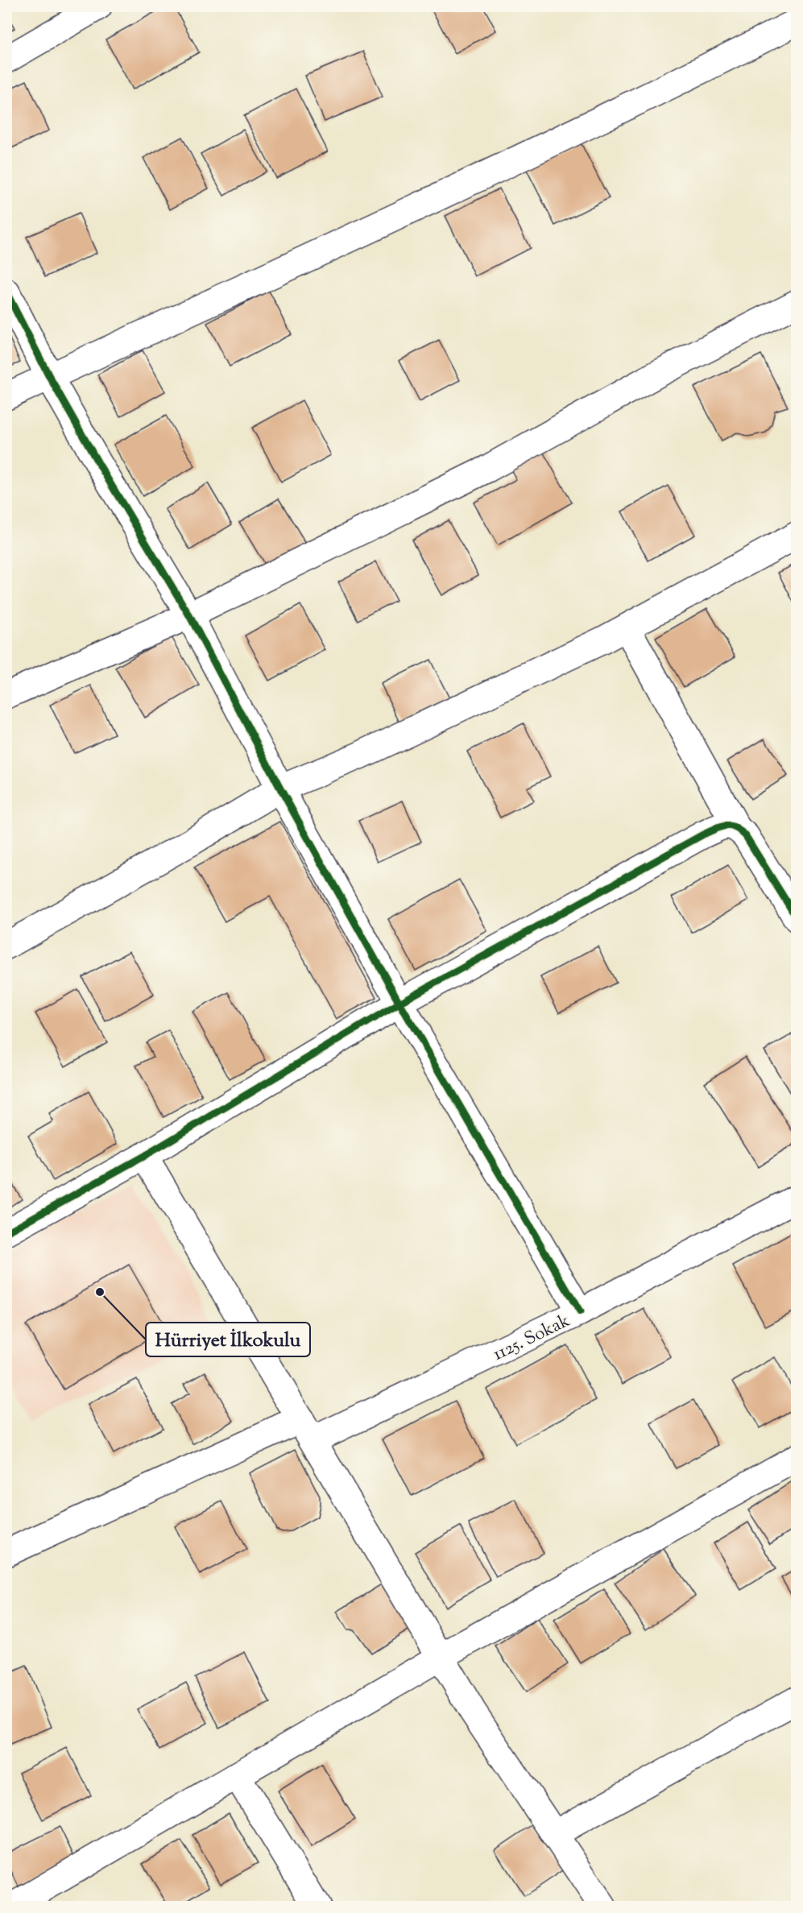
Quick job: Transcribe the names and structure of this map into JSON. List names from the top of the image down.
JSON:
{
  "streets": {
    "street": ["1125. Sokak"]
  },
  "places": ["Hürriyet İlkokulu"]
}
